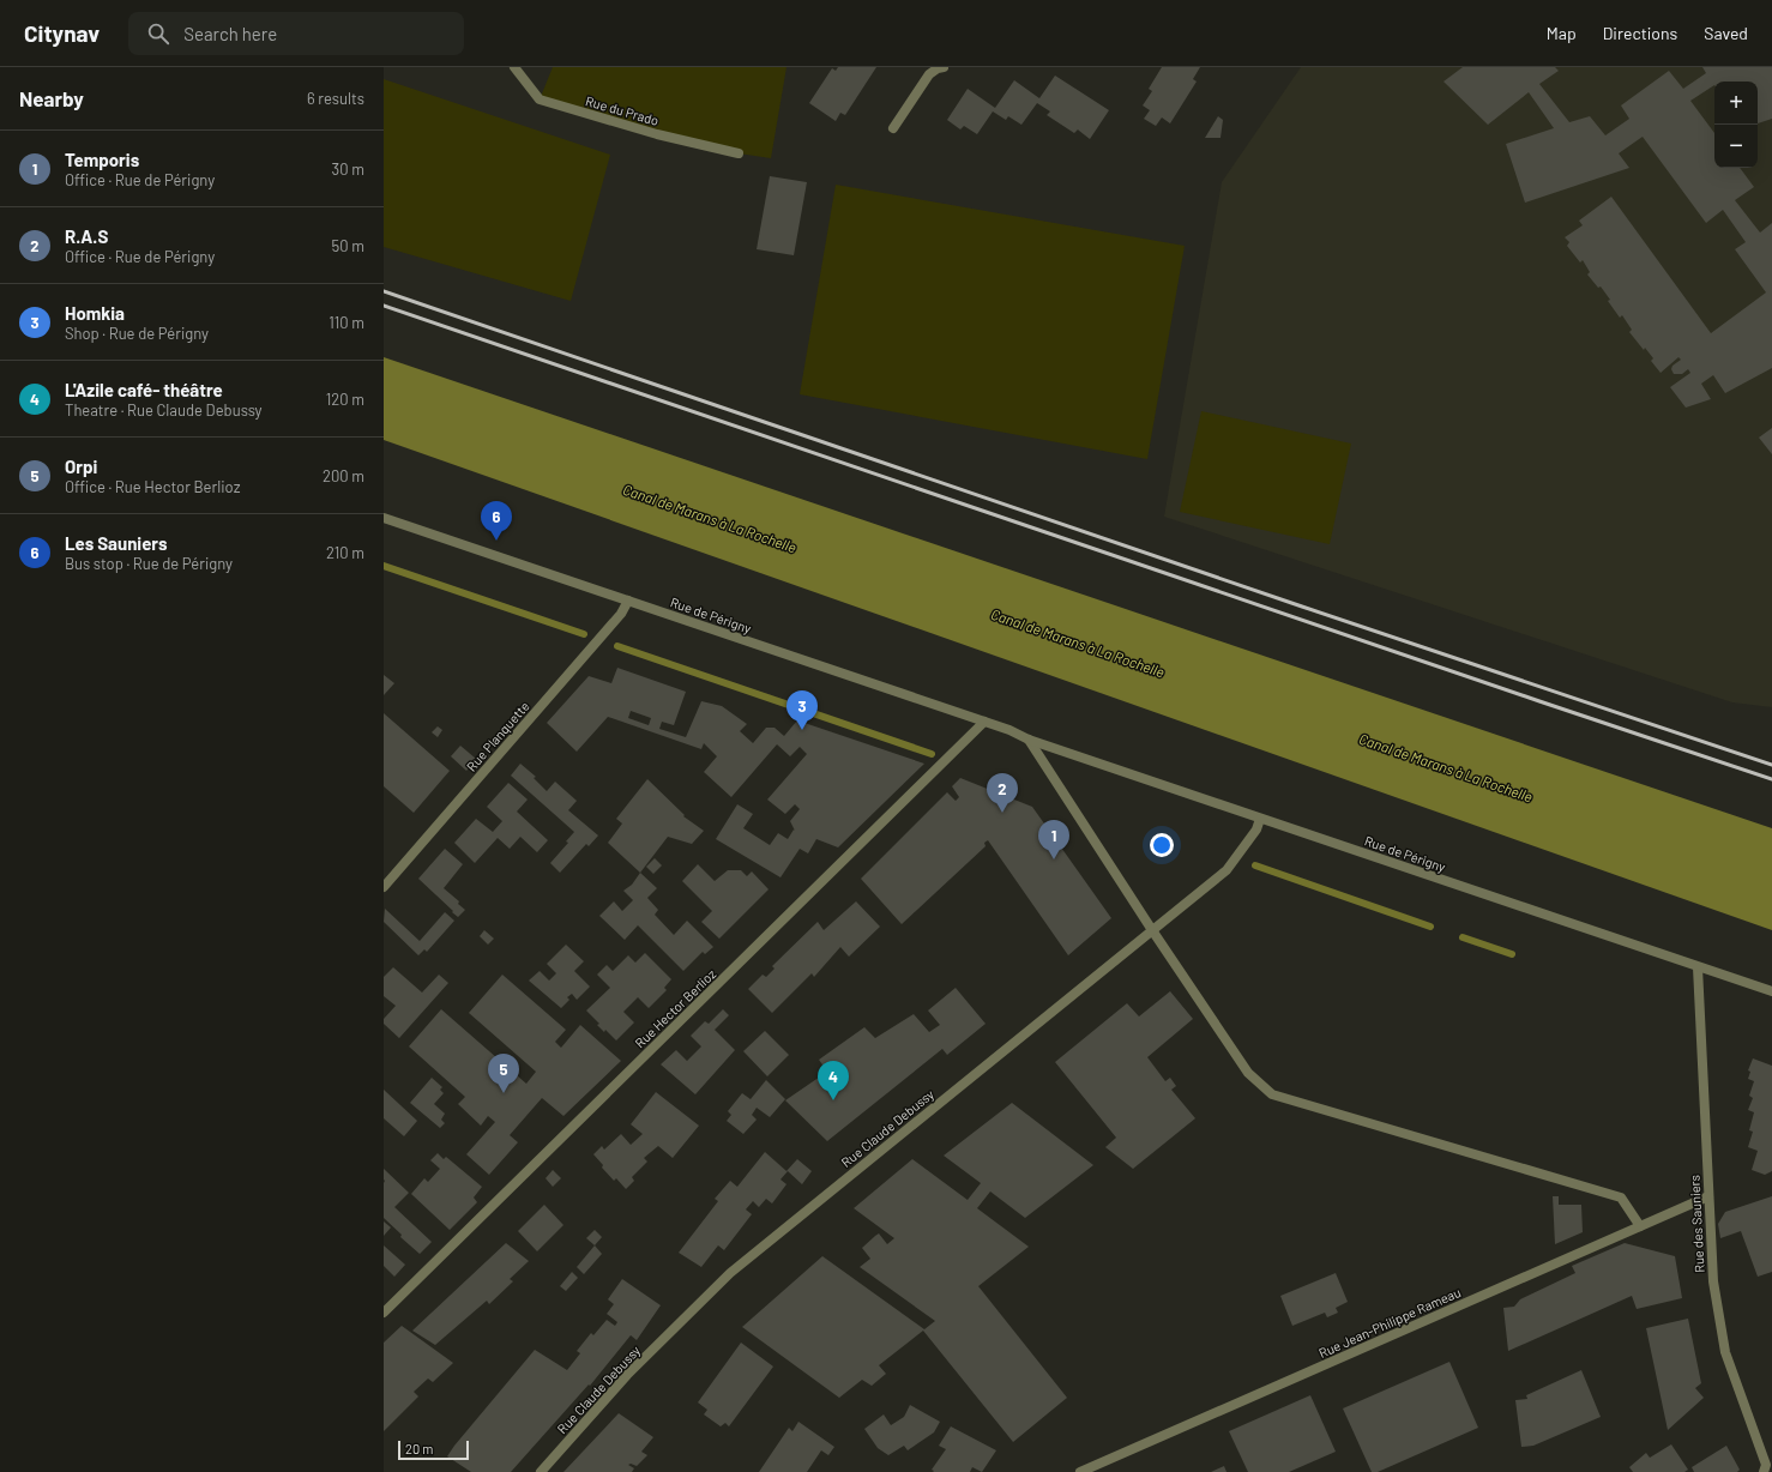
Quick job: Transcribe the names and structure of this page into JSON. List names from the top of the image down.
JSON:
{
  "streets": {
    "street": [
      "Rue du Prado",
      "Rue de Périgny",
      "Rue Planquette",
      "Rue Hector Berlioz",
      "Rue Claude Debussy",
      "Rue des Sauniers",
      "Rue Jean-Philippe Rameau"
    ]
  },
  "crossings": [
    ["Rue de Périgny", "Rue Planquette"],
    ["Rue de Périgny", "Rue Hector Berlioz"],
    ["Rue de Périgny", "Rue Claude Debussy"],
    ["Rue de Périgny", "Rue des Sauniers"],
    ["Rue des Sauniers", "Rue Jean-Philippe Rameau"]
  ],
  "water": ["Canal de Marans à La Rochelle"],
  "scale_bar": "20 m",
  "page": {
    "header": "Citynav",
    "search": "Search here",
    "nav": ["Map", "Directions", "Saved"],
    "heading": ["Nearby", "6 results"],
    "map_buttons": ["+", "−"],
    "list": [
      {
        "mark": "1",
        "name": "Temporis",
        "note": "Office · Rue de Périgny",
        "value": "30 m"
      },
      {
        "mark": "2",
        "name": "R.A.S",
        "note": "Office · Rue de Périgny",
        "value": "50 m"
      },
      {
        "mark": "3",
        "name": "Homkia",
        "note": "Shop · Rue de Périgny",
        "value": "110 m"
      },
      {
        "mark": "4",
        "name": "L'Azile café- théâtre",
        "note": "Theatre · Rue Claude Debussy",
        "value": "120 m"
      },
      {
        "mark": "5",
        "name": "Orpi",
        "note": "Office · Rue Hector Berlioz",
        "value": "200 m"
      },
      {
        "mark": "6",
        "name": "Les Sauniers",
        "note": "Bus stop · Rue de Périgny",
        "value": "210 m"
      }
    ],
    "pins": [
      "6",
      "3",
      "2",
      "1",
      "5",
      "4"
    ],
    "scale": "20 m"
  }
}
